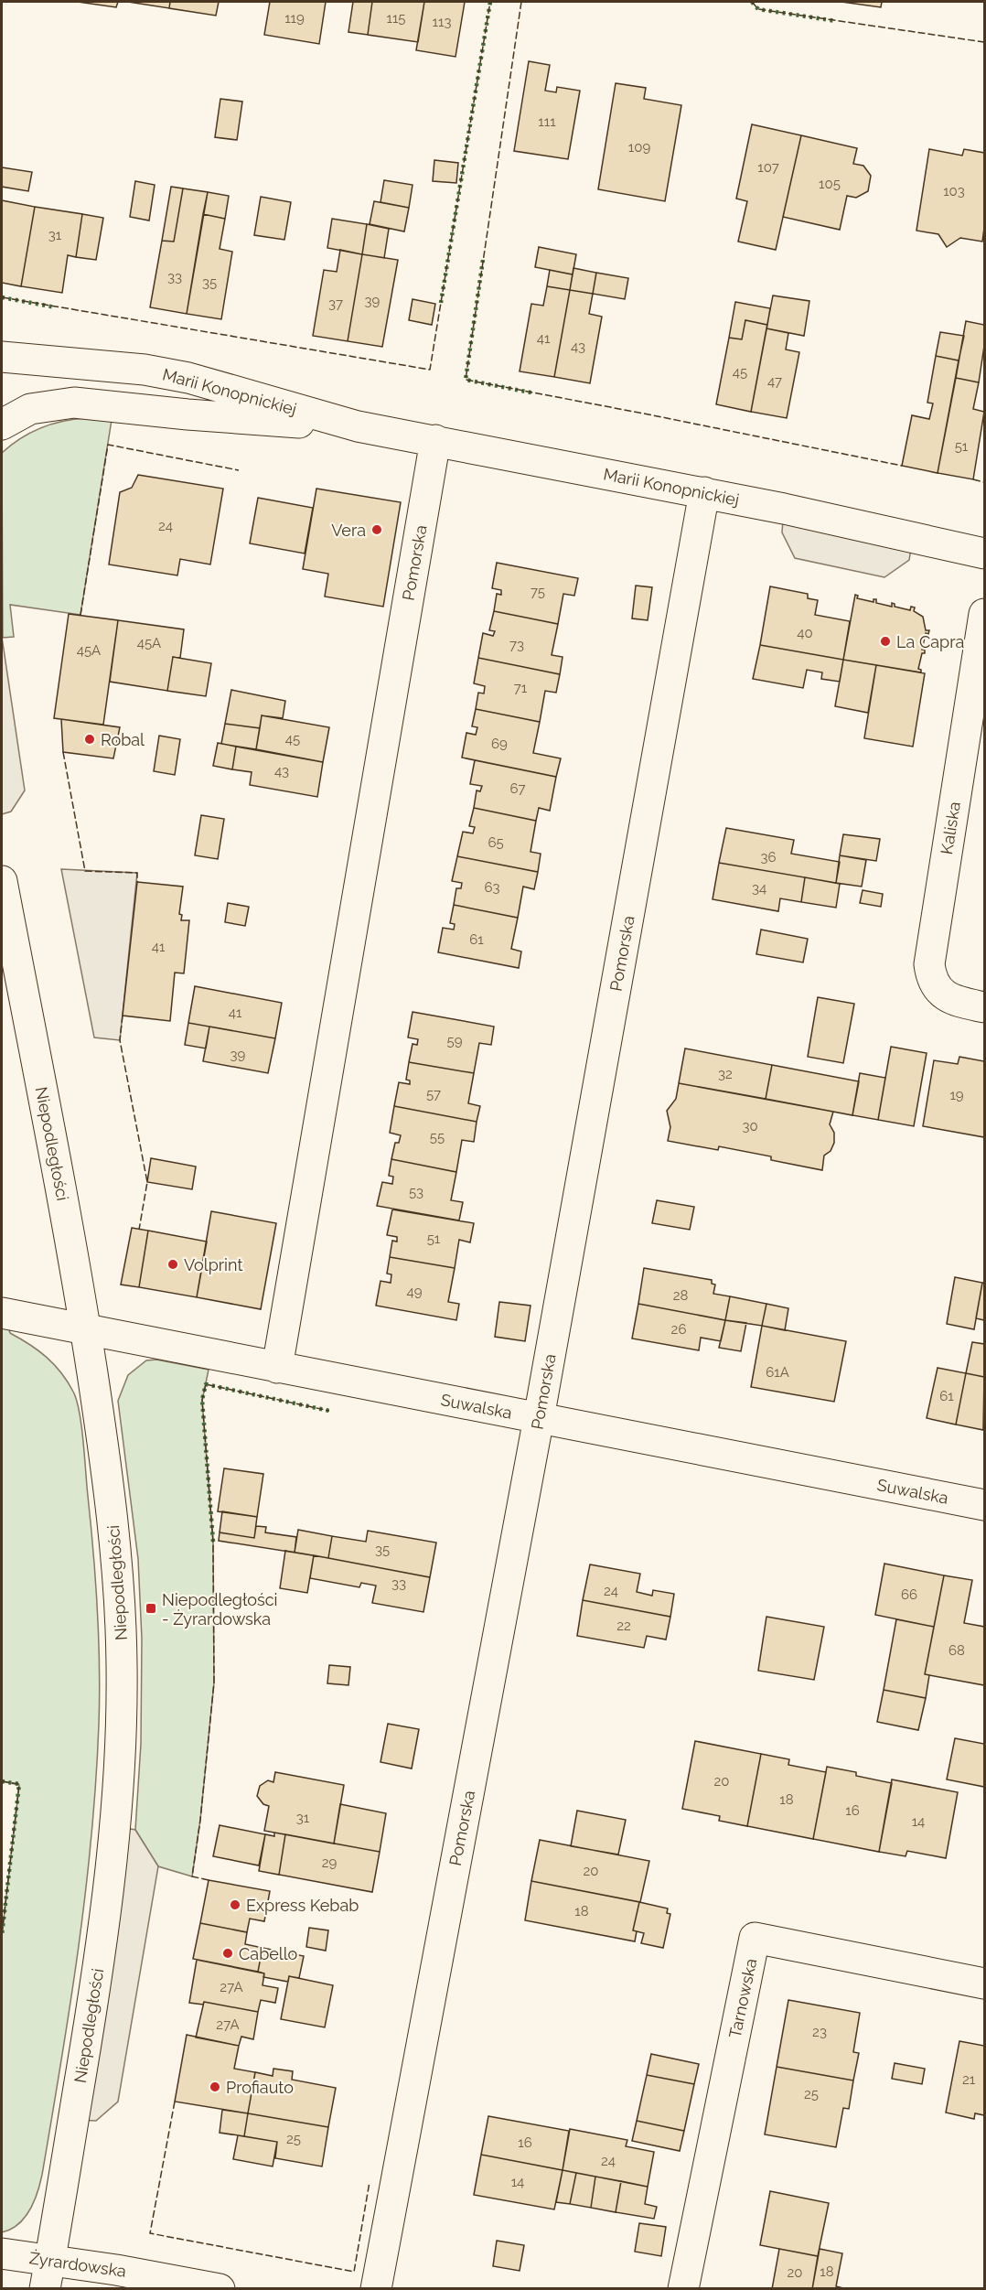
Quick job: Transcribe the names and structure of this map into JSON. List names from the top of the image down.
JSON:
{
  "streets": {
    "street": [
      "Marii Konopnickiej",
      "Pomorska",
      "Kaliska",
      "Niepodległości",
      "Suwalska",
      "Tarnowska",
      "Żyrardowska"
    ]
  },
  "crossings": [
    ["Marii Konopnickiej", "Pomorska"],
    ["Pomorska", "Suwalska"],
    ["Niepodległości", "Suwalska"],
    ["Niepodległości", "Żyrardowska"]
  ],
  "places": {
    "other": [
      "Vera",
      "La Capra",
      "Robal",
      "Volprint",
      "Express Kebab",
      "Cabello",
      "Profiauto"
    ],
    "transit": ["Niepodległości - Żyrardowska"]
  },
  "house_numbers": [
    "119",
    "115",
    "113",
    "111",
    "109",
    "107",
    "105",
    "103",
    "31",
    "33",
    "35",
    "39",
    "37",
    "41",
    "43",
    "45",
    "47",
    "51",
    "24",
    "75",
    "40",
    "45A",
    "73",
    "45A",
    "71",
    "45",
    "69",
    "43",
    "67",
    "65",
    "36",
    "63",
    "34",
    "61",
    "41",
    "41",
    "59",
    "39",
    "32",
    "57",
    "19",
    "30",
    "55",
    "53",
    "51",
    "49",
    "28",
    "26",
    "61A",
    "61",
    "35",
    "33",
    "24",
    "66",
    "22",
    "68",
    "20",
    "18",
    "16",
    "31",
    "14",
    "29",
    "20",
    "18",
    "27A",
    "27A",
    "23",
    "21",
    "25",
    "25",
    "16",
    "24",
    "14",
    "18",
    "20"
  ]
}
